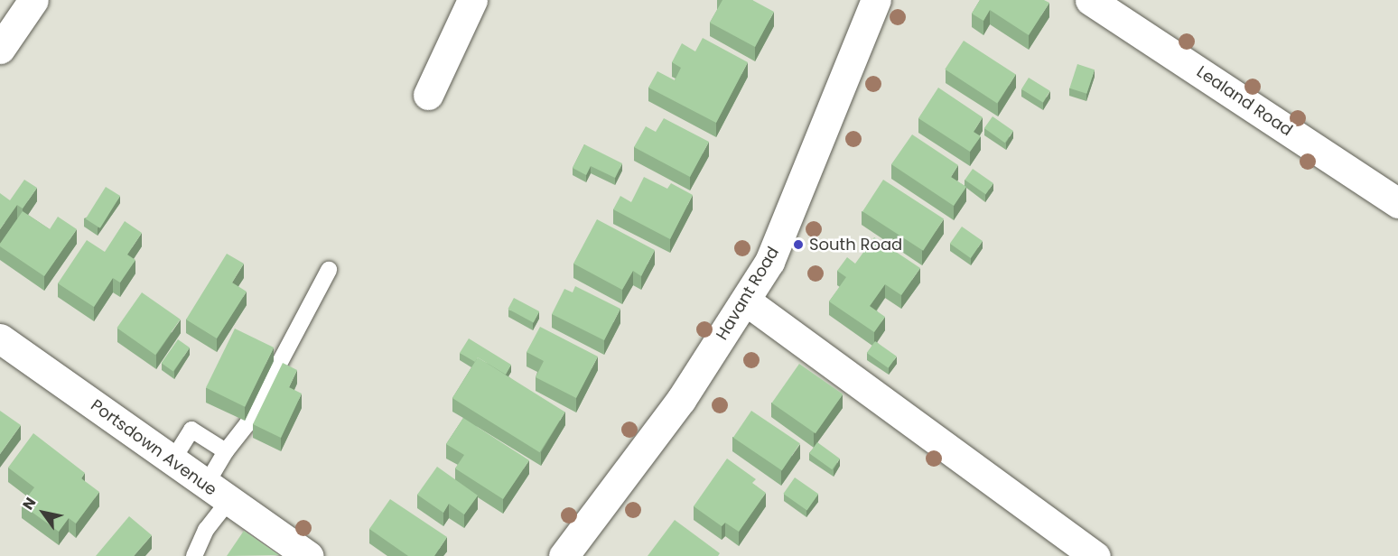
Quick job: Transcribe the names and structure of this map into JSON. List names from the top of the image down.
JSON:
{
  "streets": {
    "street": ["Lealand Road", "Havant Road", "Portsdown Avenue"]
  },
  "places": ["South Road"],
  "north": "top left"
}
